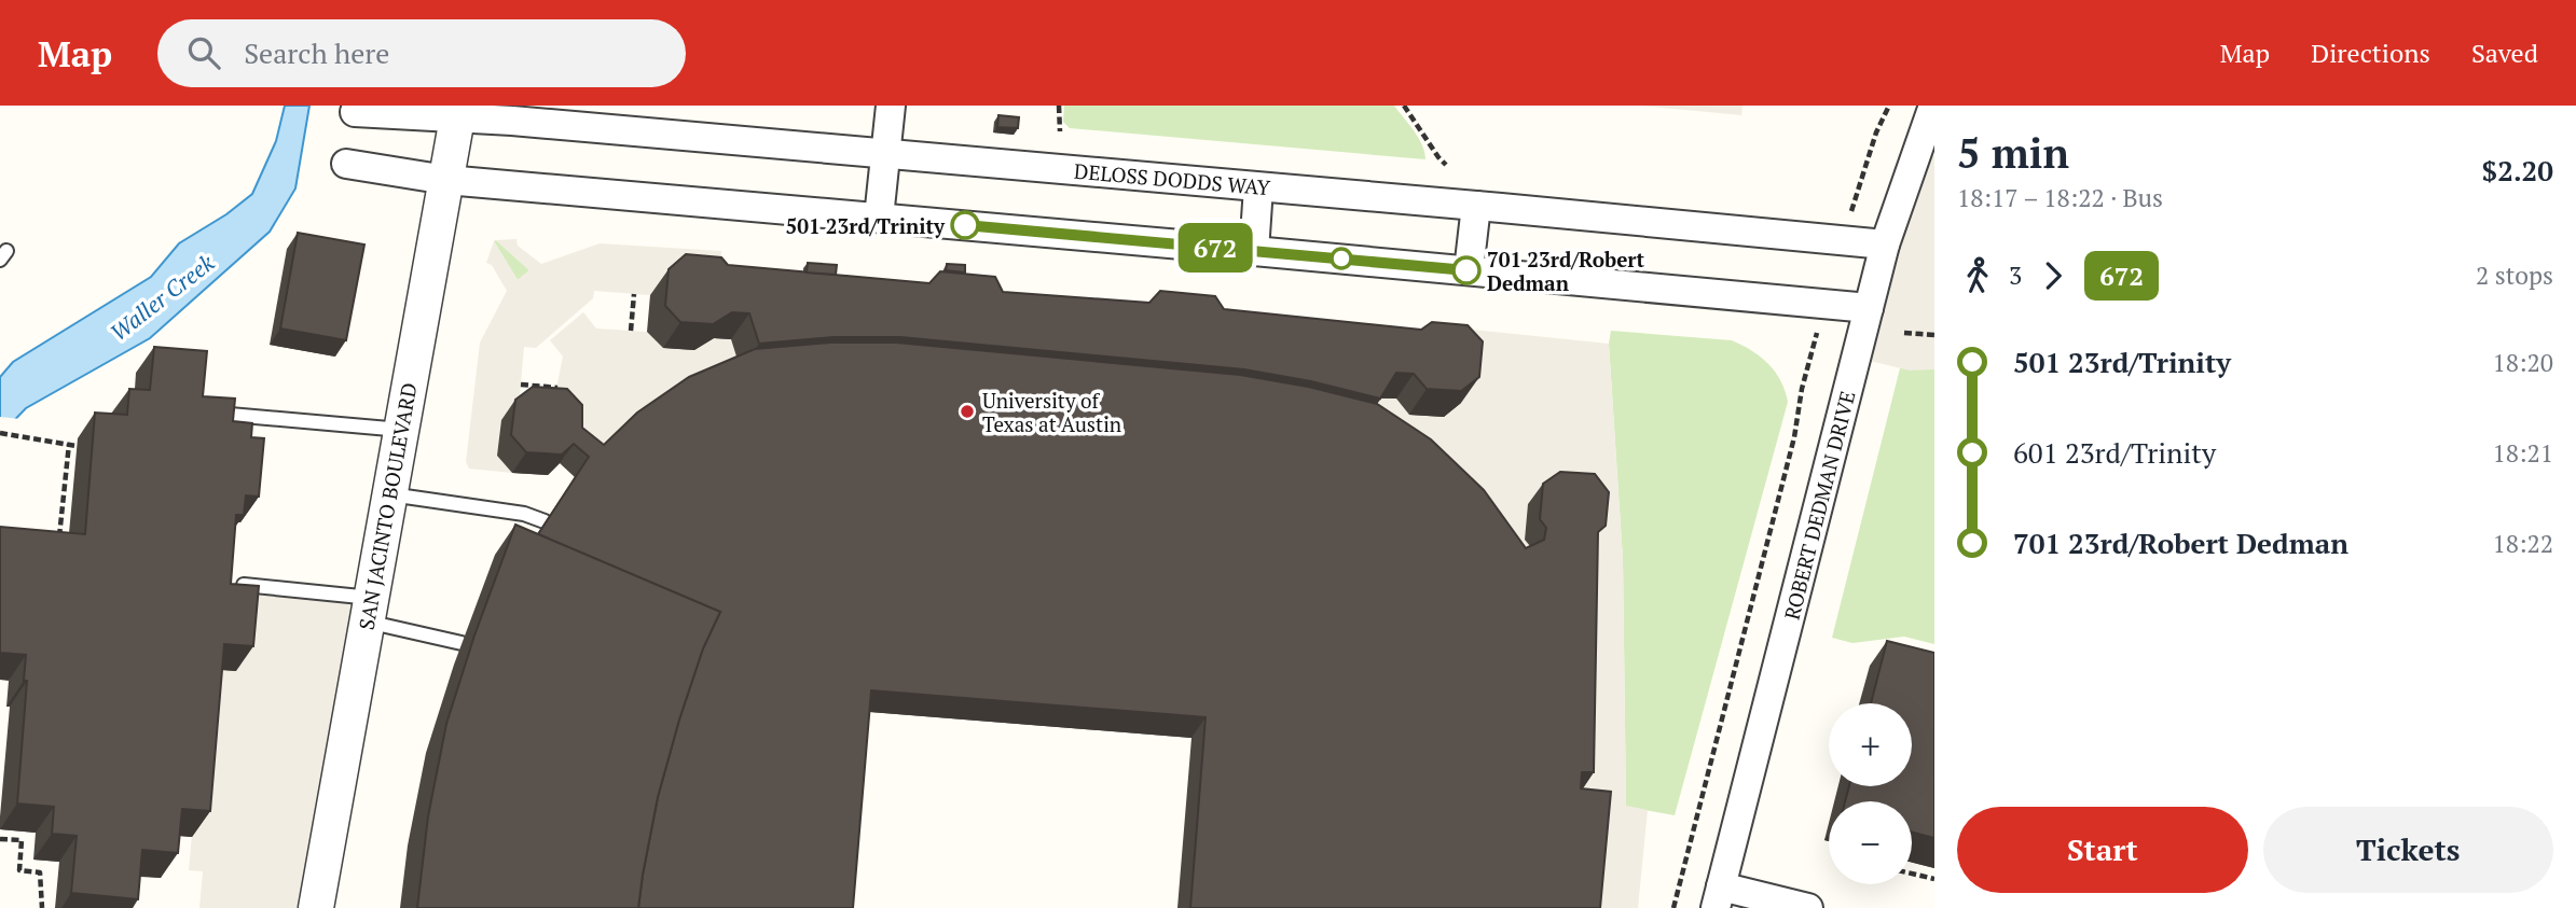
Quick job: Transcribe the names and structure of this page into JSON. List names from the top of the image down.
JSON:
{
  "streets": {
    "street": ["DELOSS DODDS WAY", "ROBERT DEDMAN DRIVE", "SAN JACINTO BOULEVARD"]
  },
  "crossings": [
    ["DELOSS DODDS WAY", "ROBERT DEDMAN DRIVE"],
    ["DELOSS DODDS WAY", "SAN JACINTO BOULEVARD"]
  ],
  "water": ["Waller Creek"],
  "places": ["501 23rd/Trinity", "701 23rd/Robert Dedman", "University of Texas at Austin"],
  "lines": ["bus line 672"],
  "page": {
    "header": "Map",
    "search": "Search here",
    "nav": ["Map", "Directions", "Saved"],
    "on_map": "672",
    "heading": ["5 min", "18:17 – 18:22 · Bus", "$2.20"],
    "legs": ["3", "672", "2 stops"],
    "list": [
      {
        "name": "501 23rd/Trinity",
        "value": "18:20"
      },
      {
        "name": "601 23rd/Trinity",
        "value": "18:21"
      },
      {
        "name": "701 23rd/Robert Dedman",
        "value": "18:22"
      }
    ],
    "map_buttons": ["+", "−"],
    "buttons": ["Start", "Tickets"]
  }
}
